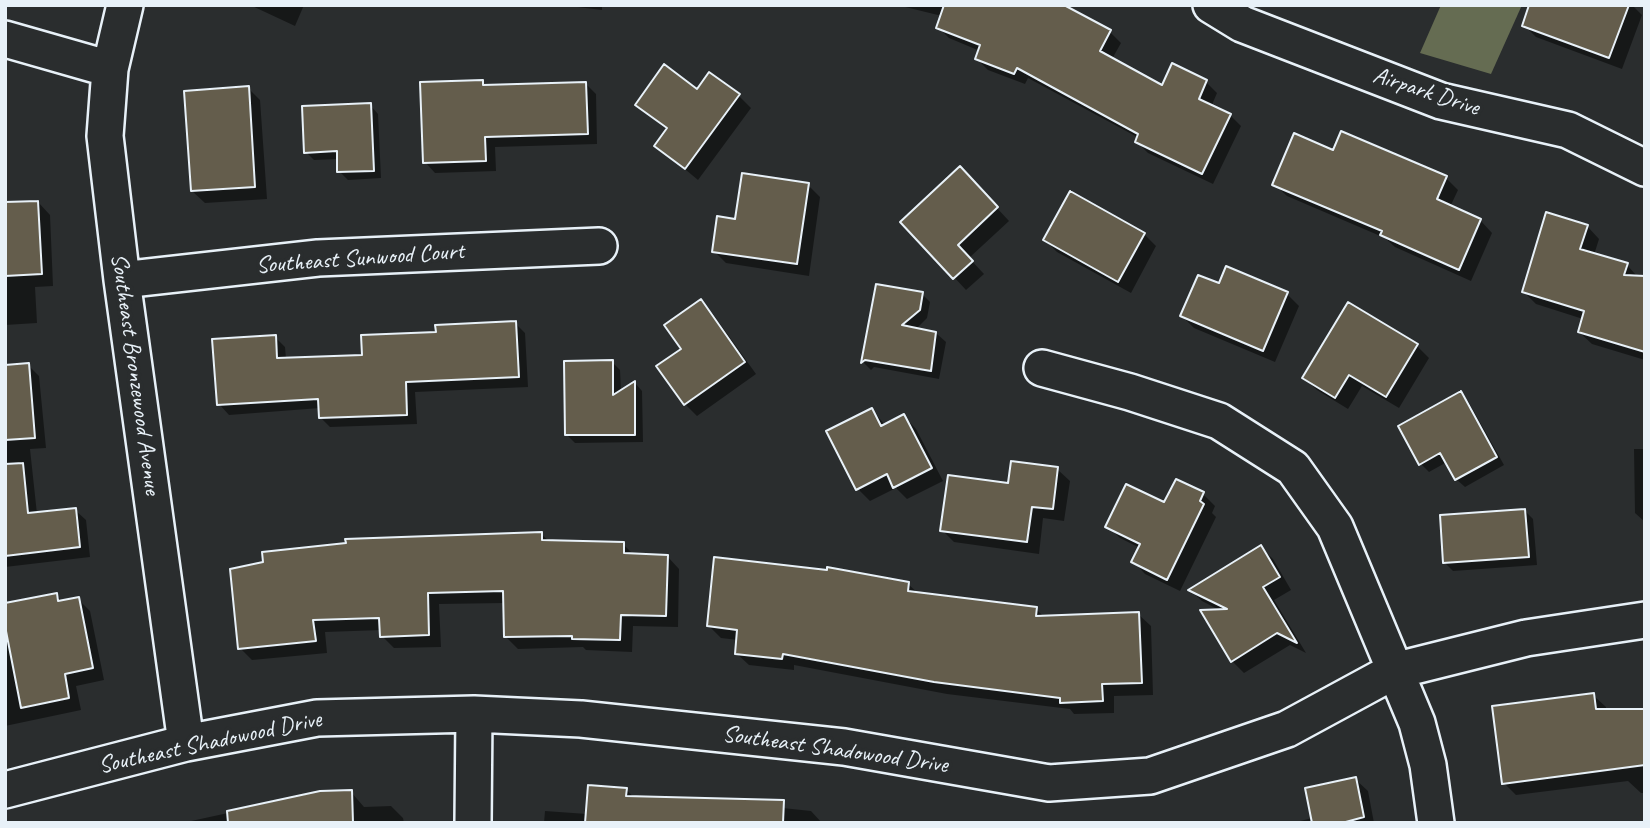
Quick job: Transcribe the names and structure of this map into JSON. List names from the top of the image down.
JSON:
{
  "streets": {
    "street": [
      "Airpark Drive",
      "Southeast Sunwood Court",
      "Southeast Bronzewood Avenue",
      "Southeast Shadowood Drive"
    ]
  },
  "crossings": [
    ["Southeast Sunwood Court", "Southeast Bronzewood Avenue"],
    ["Southeast Bronzewood Avenue", "Southeast Shadowood Drive"]
  ]
}
